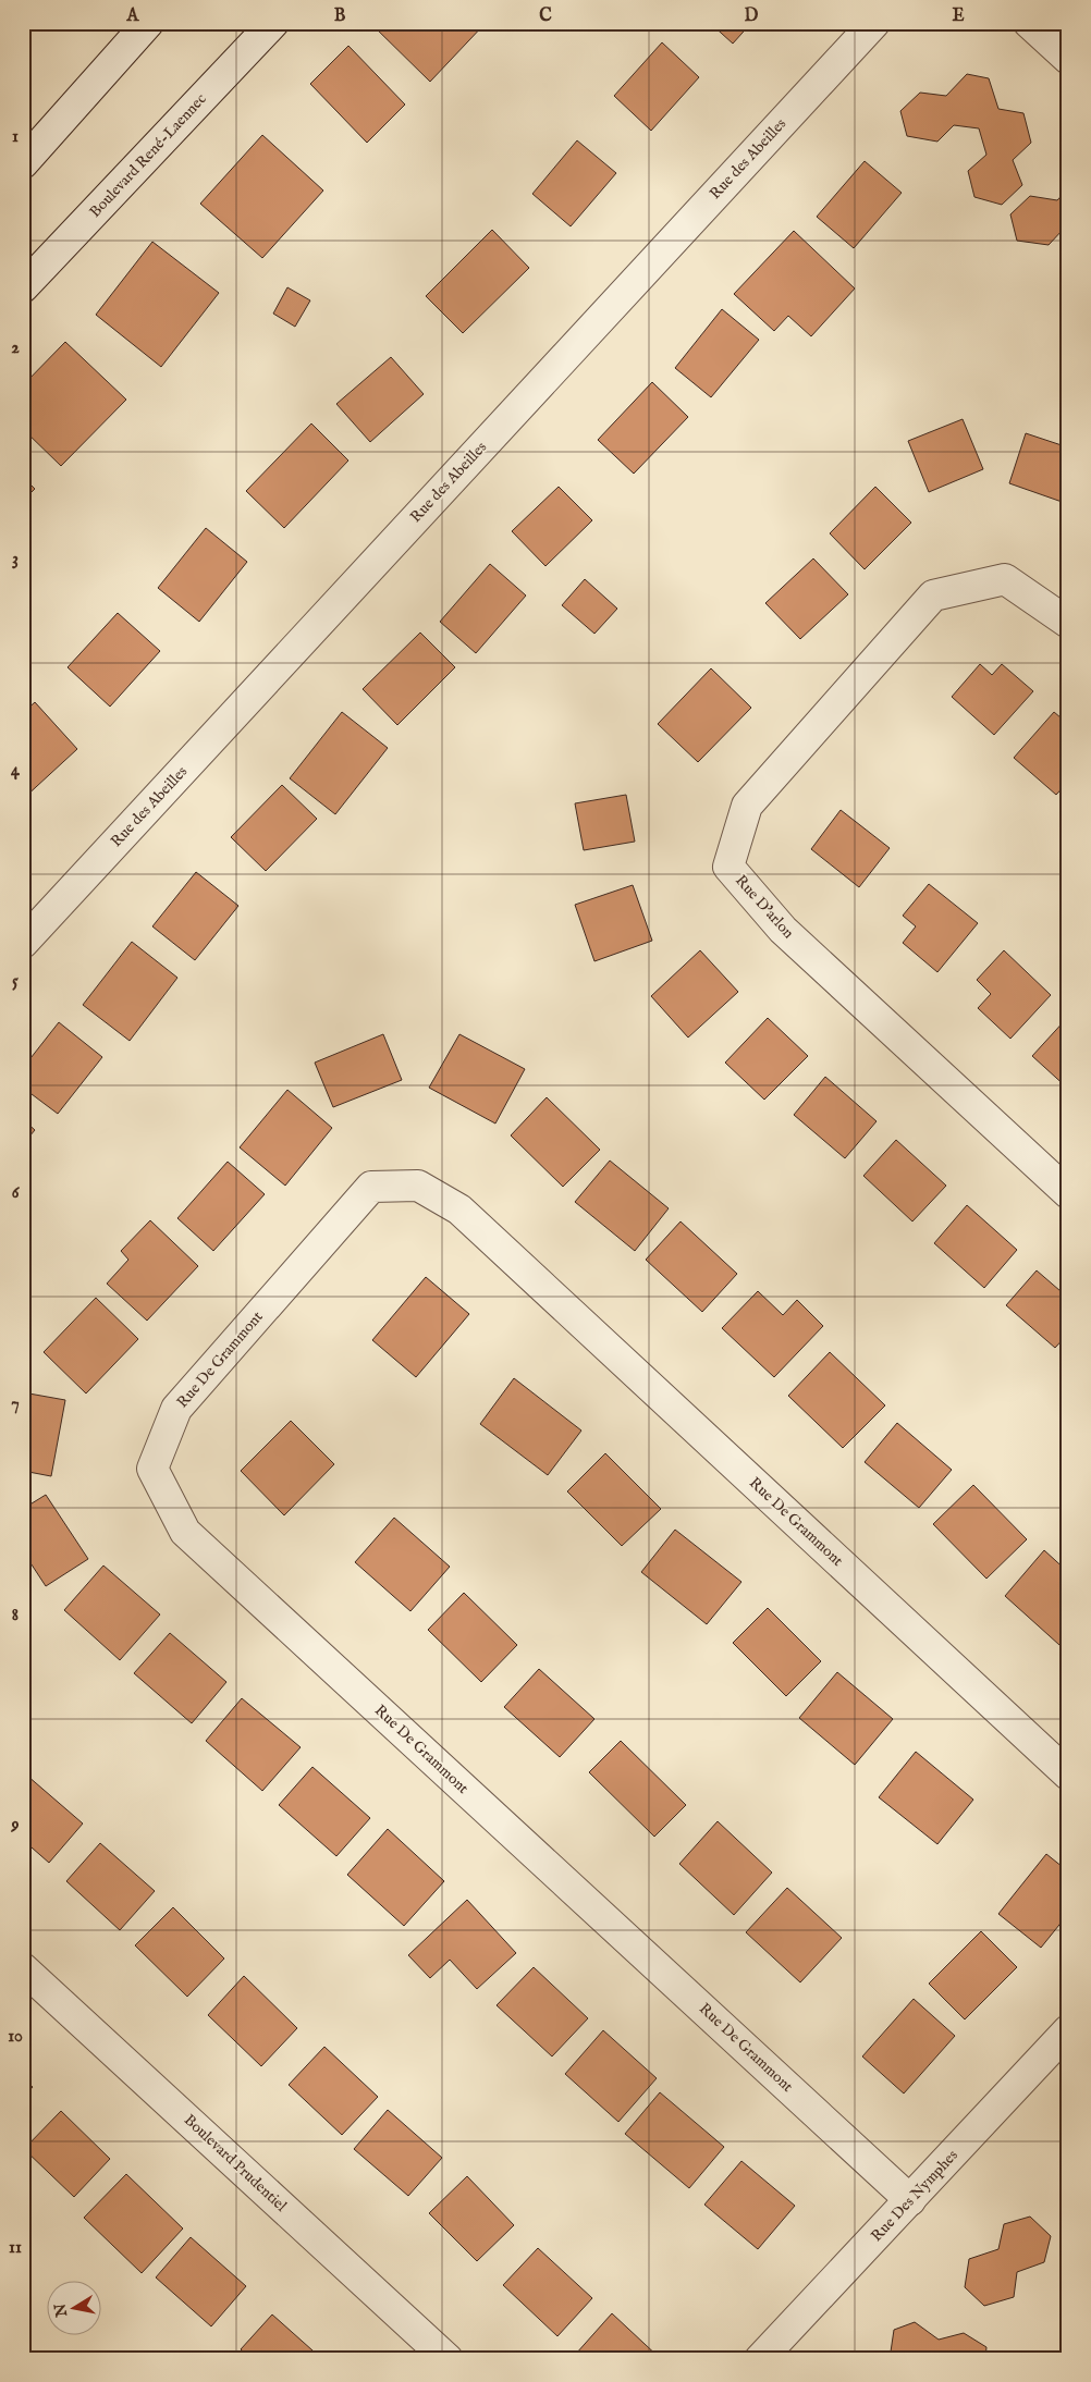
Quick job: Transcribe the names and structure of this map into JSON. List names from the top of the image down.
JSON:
{
  "streets": {
    "street": [
      "Boulevard René-Laennec",
      "Rue des Abeilles",
      "Rue D'arlon",
      "Rue De Grammont",
      "Boulevard Prudentiel",
      "Rue Des Nymphes"
    ]
  },
  "crossings": [
    ["Rue De Grammont", "Rue Des Nymphes"]
  ],
  "north": "left",
  "grid": {
    "columns": [
      "A",
      "B",
      "C",
      "D",
      "E"
    ],
    "rows": [
      "1",
      "2",
      "3",
      "4",
      "5",
      "6",
      "7",
      "8",
      "9",
      "10",
      "11"
    ]
  }
}
